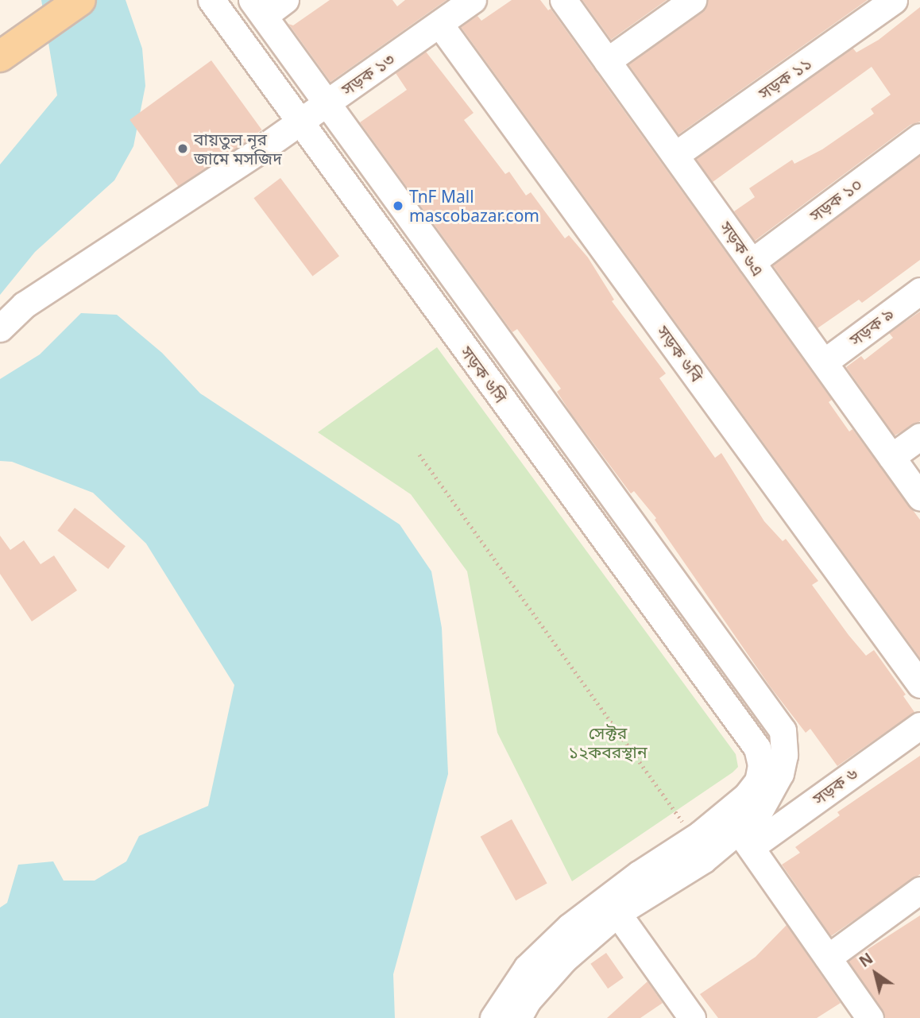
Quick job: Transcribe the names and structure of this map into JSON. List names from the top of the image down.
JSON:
{
  "streets": {
    "street": [
      "সড়ক ১৩",
      "সড়ক ১১",
      "সড়ক ১০",
      "সড়ক ৬এ",
      "সড়ক ৯",
      "সড়ক ৬বি",
      "সড়ক ৬সি",
      "সড়ক ৬"
    ]
  },
  "crossings": [
    ["সড়ক ১৩", "সড়ক ৬বি"],
    ["সড়ক ১৩", "সড়ক ৬সি"],
    ["সড়ক ১১", "সড়ক ৬এ"],
    ["সড়ক ১০", "সড়ক ৬এ"],
    ["সড়ক ৬এ", "সড়ক ৯"]
  ],
  "parks": ["সেক্টর ১২কবরস্থান"],
  "places": ["বায়তুল নূর জামে মসজিদ", "TnF Mall mascobazar.com"],
  "north": "top left"
}
